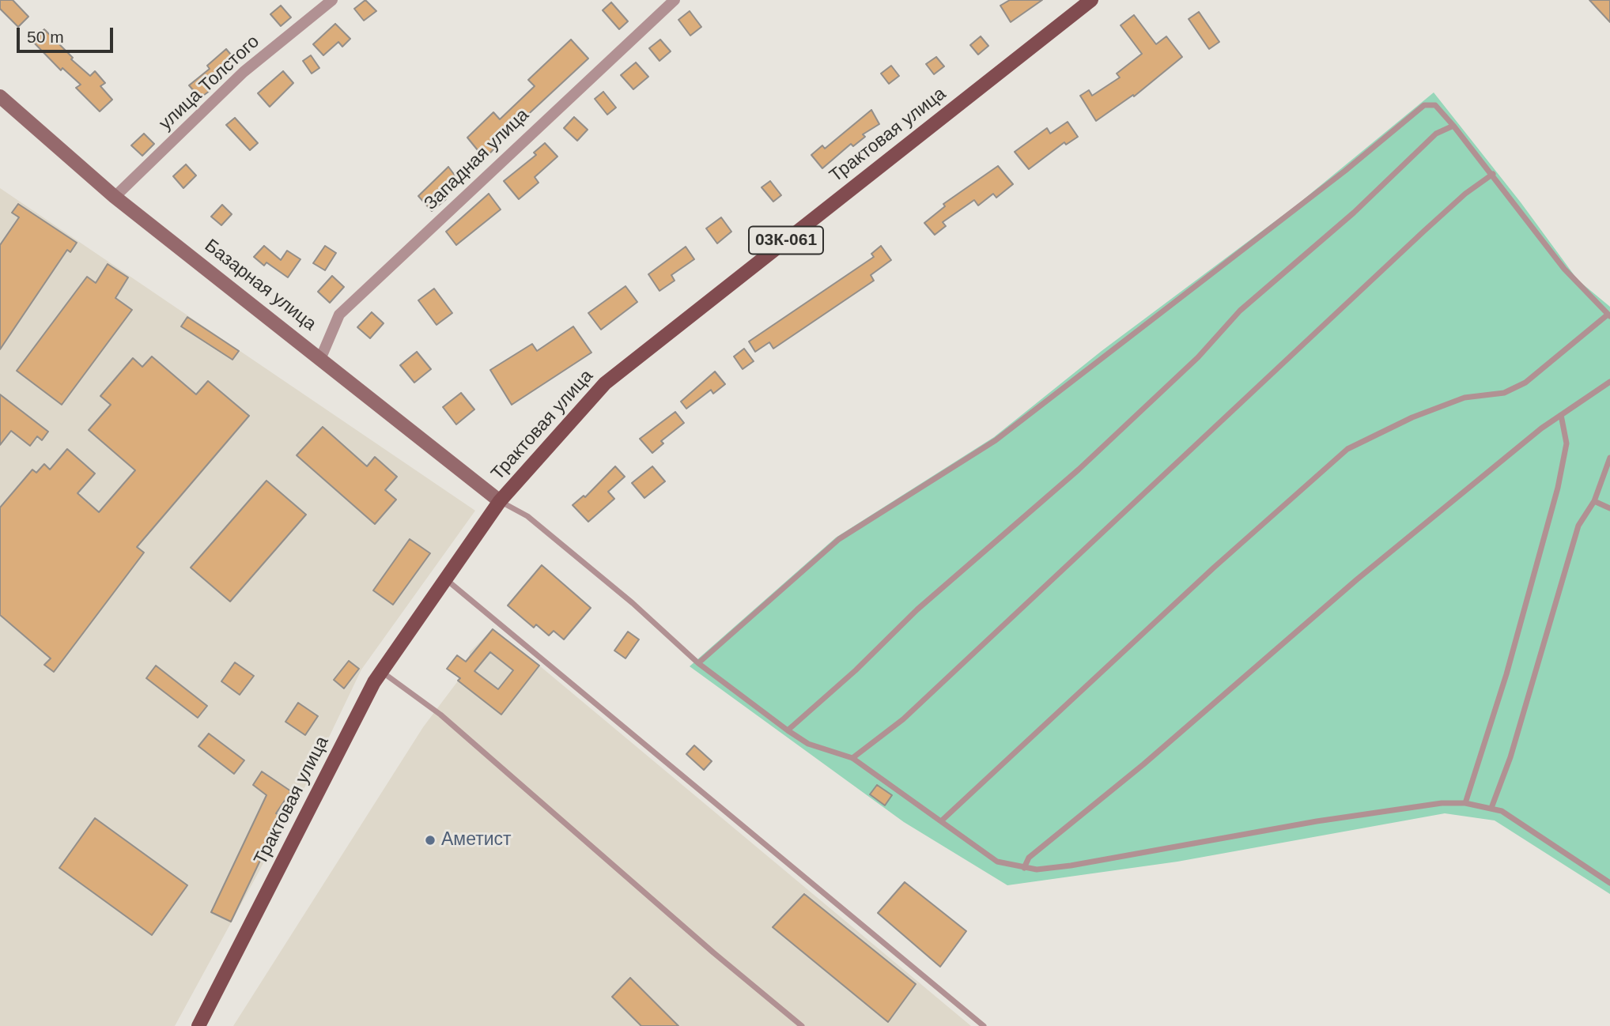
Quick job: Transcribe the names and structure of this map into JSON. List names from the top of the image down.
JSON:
{
  "streets": {
    "main road": ["Трактовая улица", "03К-061"],
    "street": ["улица Толстого", "Западная улица", "Базарная улица"]
  },
  "crossings": [
    ["улица Толстого", "Базарная улица"],
    ["Трактовая улица", "Базарная улица"],
    ["Западная улица", "Базарная улица"]
  ],
  "places": ["Аметист"],
  "scale_bar": "50 m"
}
